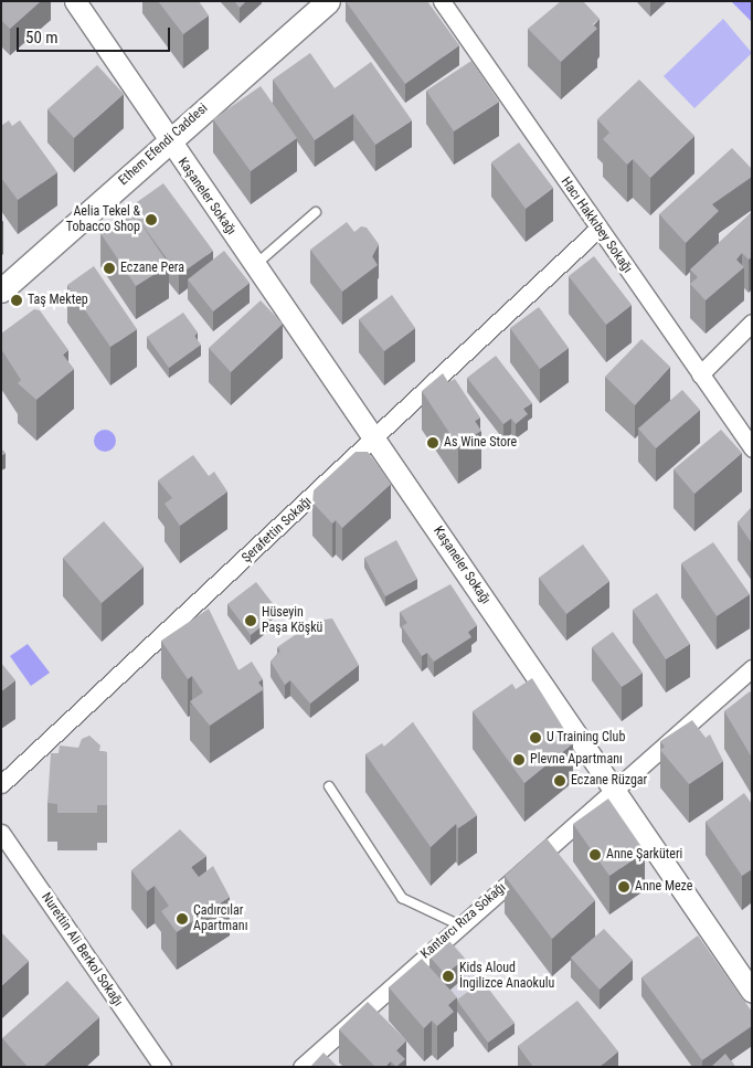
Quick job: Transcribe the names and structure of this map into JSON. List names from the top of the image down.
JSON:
{
  "streets": {
    "main road": ["Ethem Efendi Caddesi"],
    "street": [
      "Kaşaneler Sokağı",
      "Hacı Hakkıbey Sokağı",
      "Şerafettin Sokağı",
      "Kantarcı Rıza Sokağı",
      "Nurettin Ali Berkol Sokağı"
    ]
  },
  "crossings": [
    ["Ethem Efendi Caddesi", "Kaşaneler Sokağı"],
    ["Kaşaneler Sokağı", "Şerafettin Sokağı"],
    ["Kaşaneler Sokağı", "Kantarcı Rıza Sokağı"],
    ["Hacı Hakkıbey Sokağı", "Şerafettin Sokağı"]
  ],
  "places": [
    "Aelia Tekel & Tobacco Shop",
    "Eczane Pera",
    "Taş Mektep",
    "As Wine Store",
    "Hüseyin Paşa Köşkü",
    "U Training Club",
    "Plevne Apartmanı",
    "Eczane Rüzgar",
    "Anne Şarküteri",
    "Anne Meze",
    "Çadırcılar Apartmanı",
    "Kids Aloud İngilizce Anaokulu"
  ],
  "scale_bar": "50 m"
}
